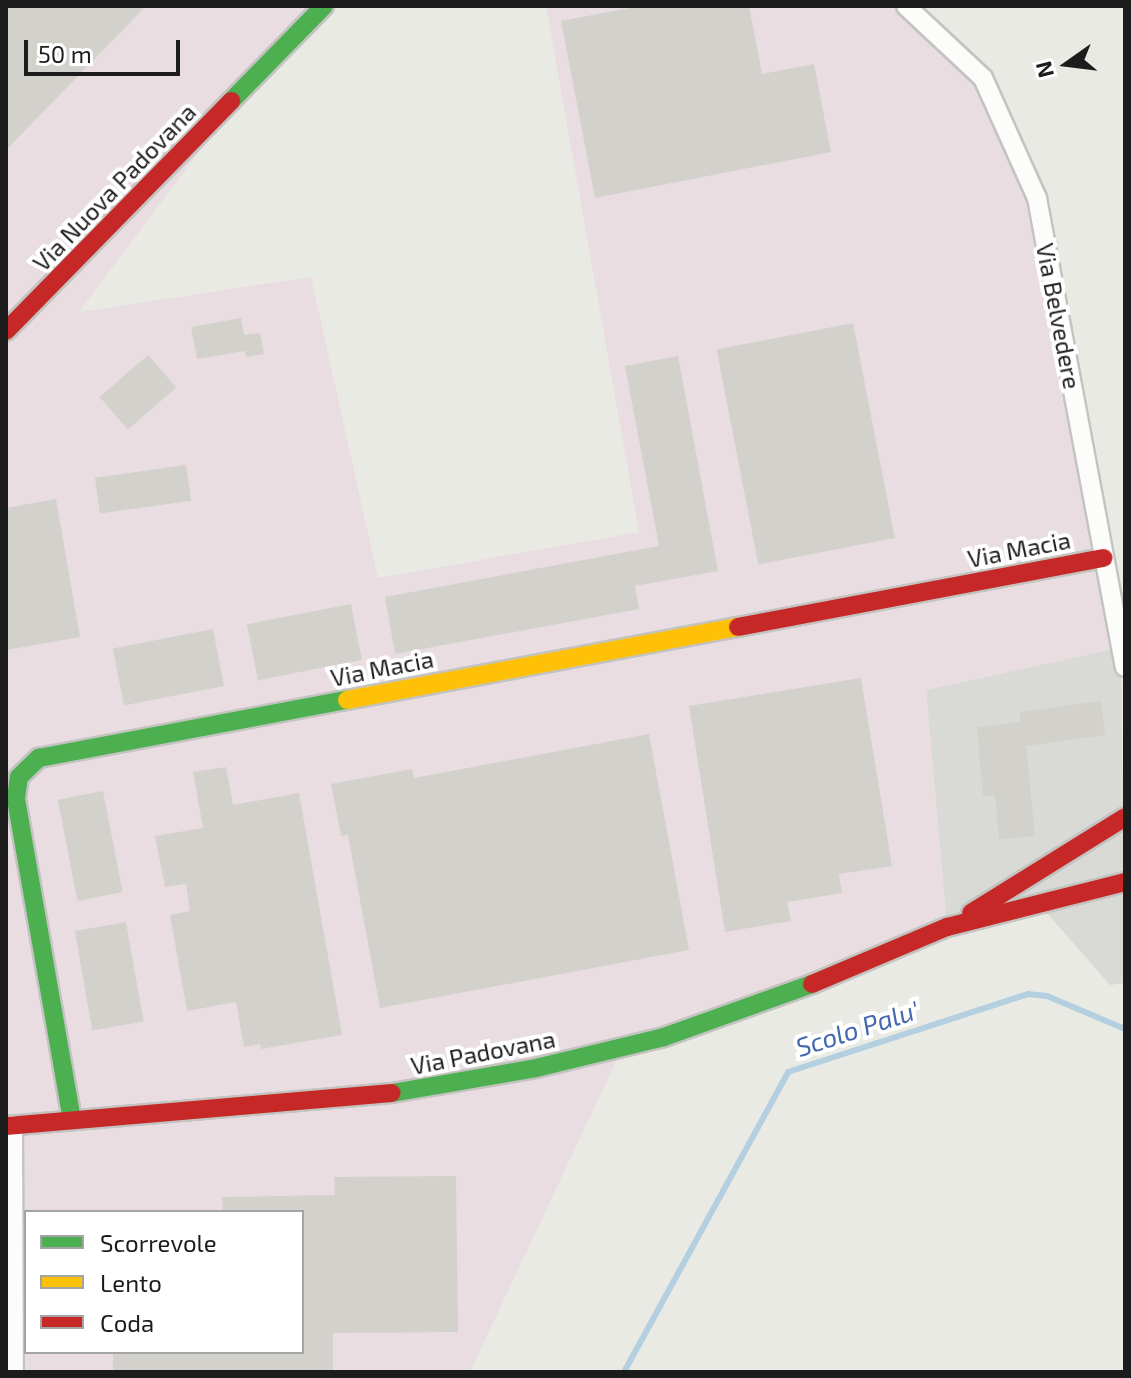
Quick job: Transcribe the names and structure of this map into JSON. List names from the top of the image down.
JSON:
{
  "streets": {
    "street": [
      "Via Nuova Padovana",
      "Via Belvedere",
      "Via Macia",
      "Via Padovana"
    ]
  },
  "crossings": [
    ["Via Belvedere", "Via Macia"],
    ["Via Macia", "Via Padovana"]
  ],
  "water": ["Scolo Palu'"],
  "legend": ["Scorrevole", "Lento", "Coda"],
  "scale_bar": "50 m",
  "north": "left"
}
